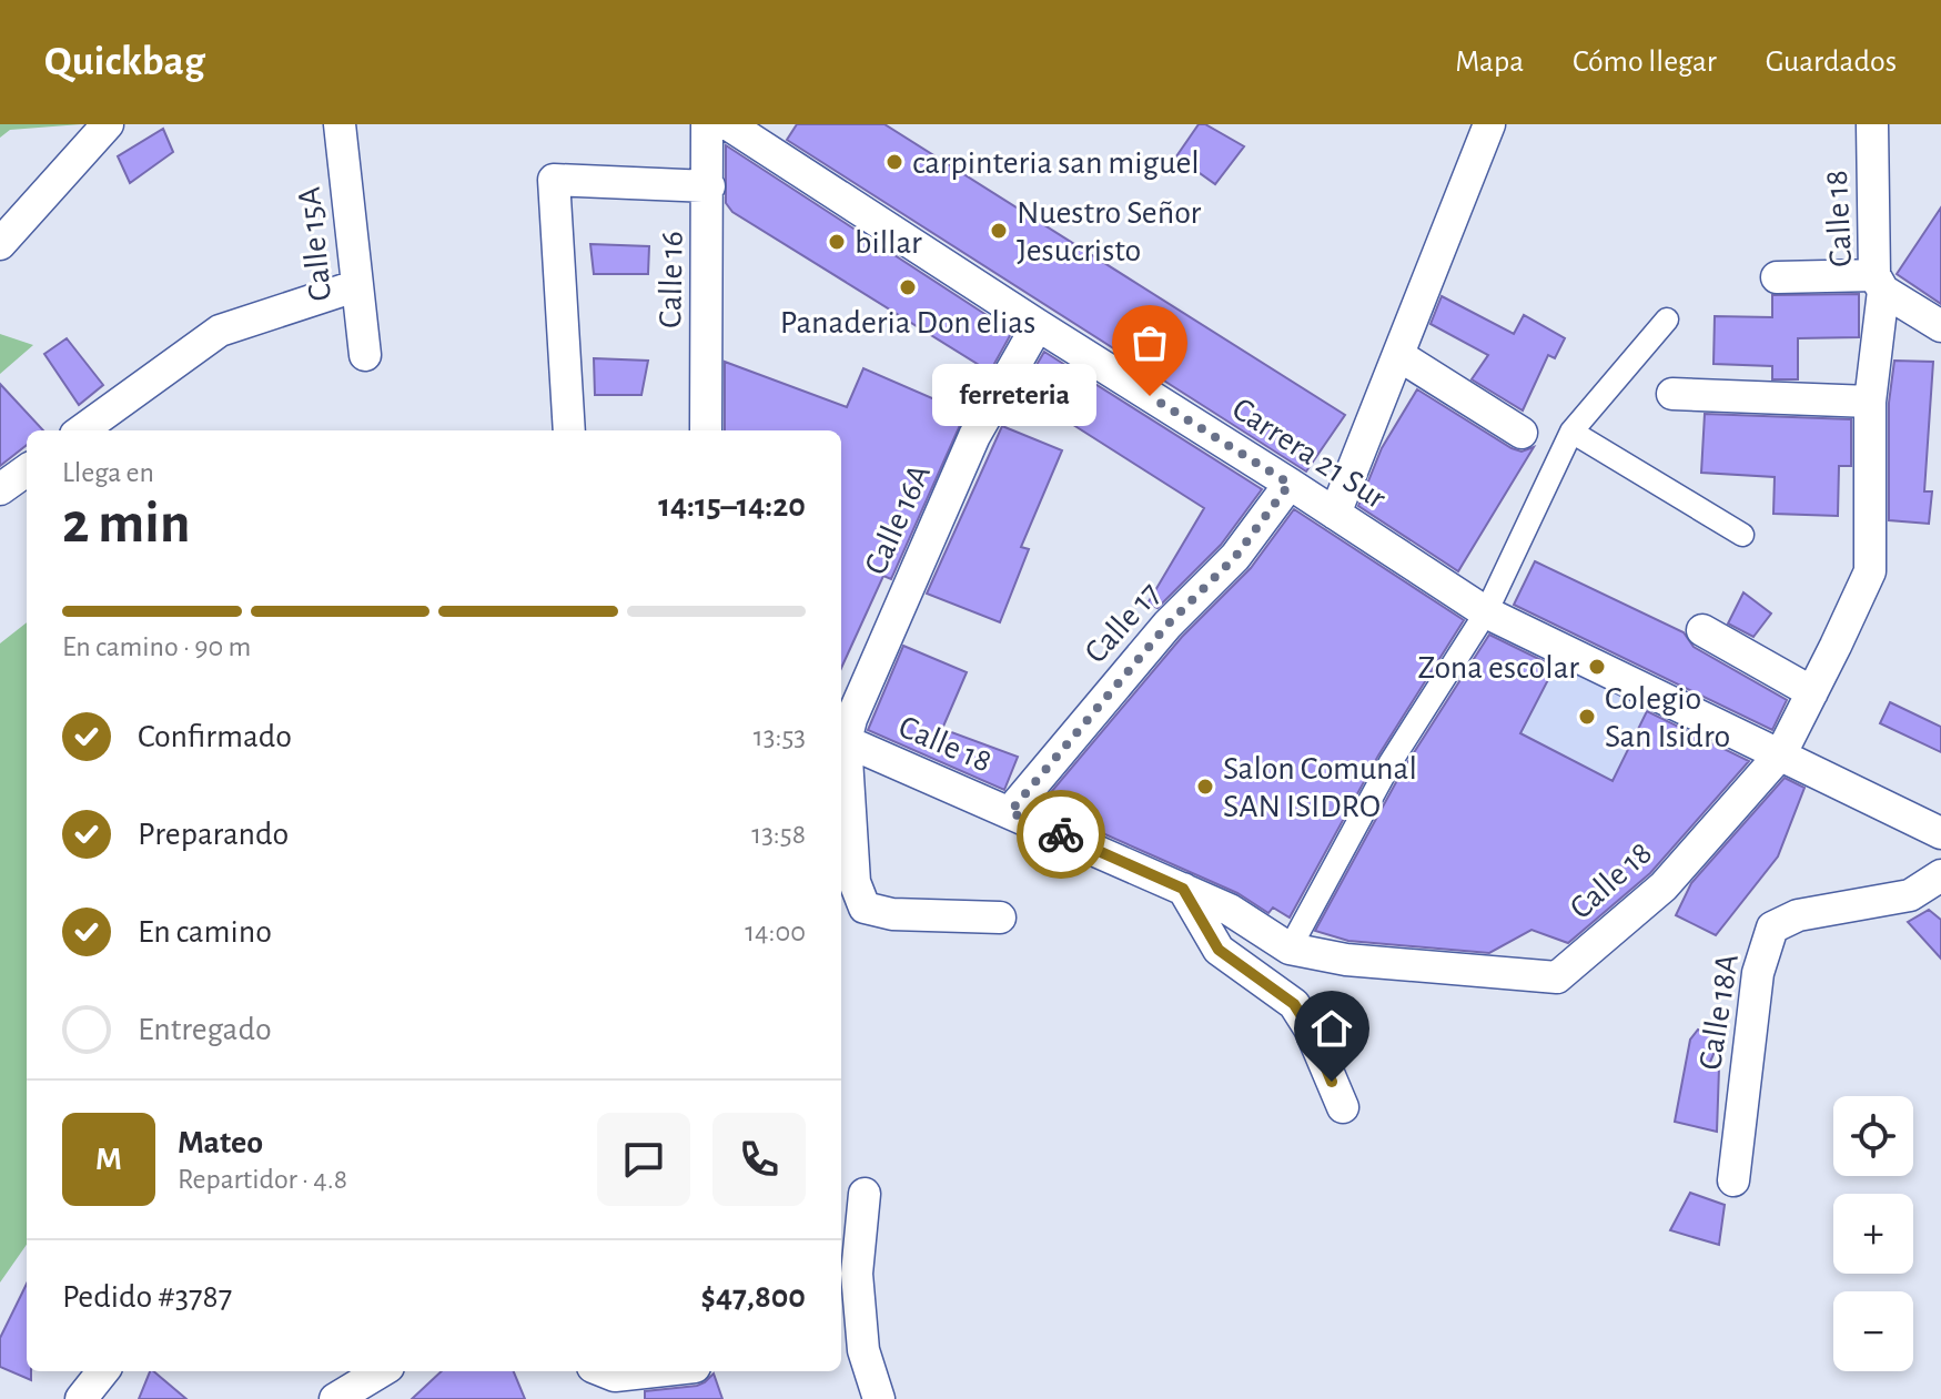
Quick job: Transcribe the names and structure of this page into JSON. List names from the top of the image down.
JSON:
{
  "streets": {
    "street": [
      "Calle 18",
      "Calle 15A",
      "Calle 16",
      "Carrera 21 Sur",
      "Calle 16A",
      "Calle 17",
      "Calle 18A"
    ]
  },
  "crossings": [
    ["Calle 18", "Carrera 21 Sur"],
    ["Calle 18", "Calle 16A"],
    ["Calle 18", "Calle 17"],
    ["Carrera 21 Sur", "Calle 16A"],
    ["Carrera 21 Sur", "Calle 17"]
  ],
  "places": [
    "carpinteria san miguel",
    "Nuestro Señor Jesucristo",
    "billar",
    "Panaderia Don elias",
    "ferreteria",
    "Zona escolar",
    "Colegio San Isidro",
    "Salon Comunal SAN ISIDRO"
  ],
  "page": {
    "header": "Quickbag",
    "nav": ["Mapa", "Cómo llegar", "Guardados"],
    "bubble": "ferreteria",
    "heading": ["2 min", "Llega en", "14:15–14:20"],
    "panel": [
      "Mateo",
      "Repartidor · 4.8",
      "Pedido #3787",
      "$47,800"
    ],
    "bar": "En camino · 90 m",
    "list": [
      ["Confirmado", "13:53"],
      ["Preparando", "13:58"],
      ["En camino", "14:00"],
      "Entregado"
    ],
    "map_buttons": ["+", "−"],
    "round": "M"
  }
}
